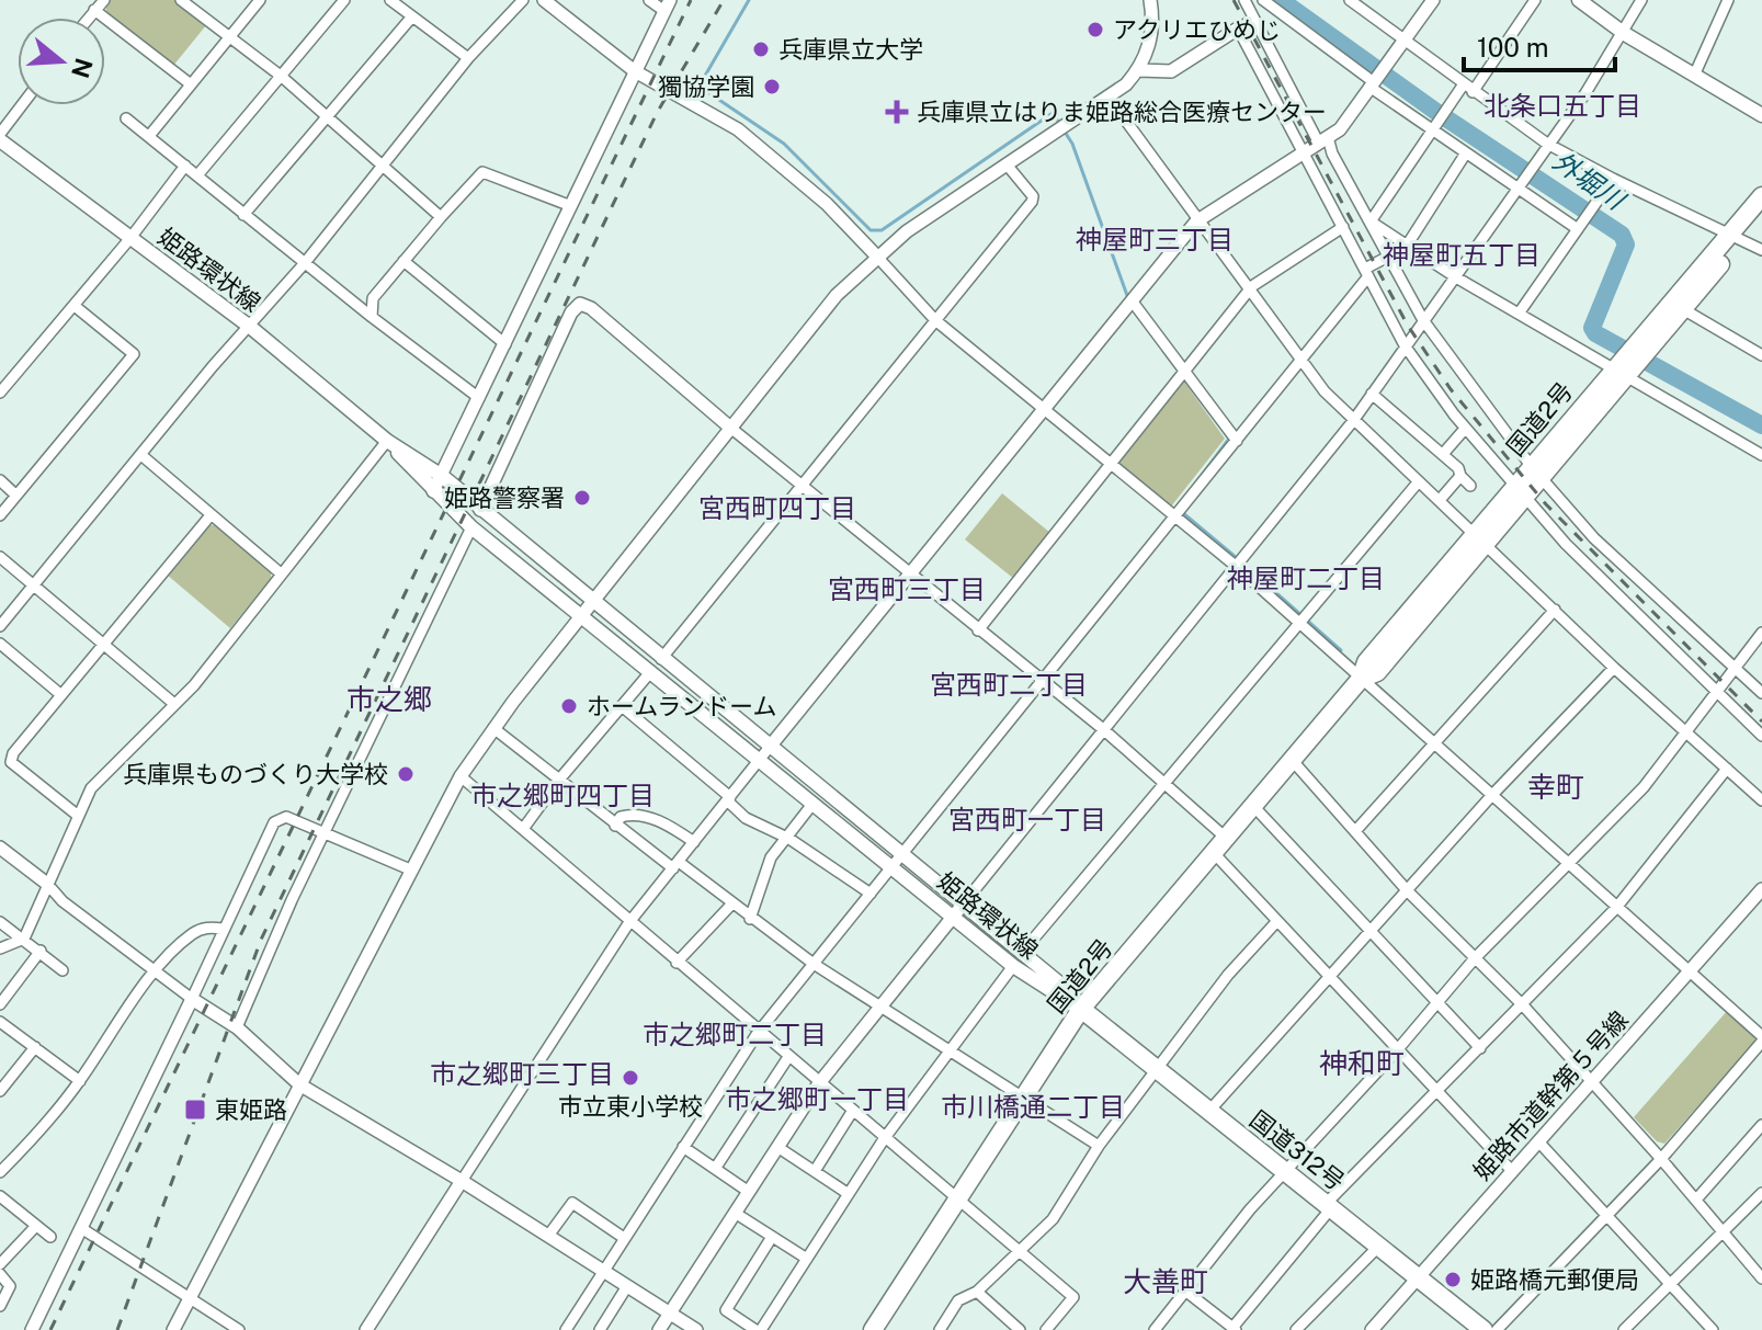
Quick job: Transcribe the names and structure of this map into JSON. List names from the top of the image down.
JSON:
{
  "streets": {
    "highway": ["国道2号", "国道312号"],
    "main road": ["姫路環状線"],
    "street": ["姫路市道幹第５号線"]
  },
  "crossings": [
    ["姫路環状線", "国道2号"],
    ["姫路環状線", "国道312号"],
    ["国道2号", "国道312号"],
    ["姫路市道幹第５号線", "国道312号"]
  ],
  "districts": [
    "北条口五丁目",
    "神屋町三丁目",
    "神屋町五丁目",
    "宮西町四丁目",
    "神屋町二丁目",
    "宮西町三丁目",
    "宮西町二丁目",
    "市之郷",
    "幸町",
    "市之郷町四丁目",
    "宮西町一丁目",
    "市之郷町二丁目",
    "神和町",
    "市之郷町三丁目",
    "市之郷町一丁目",
    "市川橋通二丁目",
    "大善町"
  ],
  "water": ["外堀川"],
  "places": {
    "other": [
      "アクリエひめじ",
      "兵庫県立大学",
      "獨協学園",
      "姫路警察署",
      "ホームランドーム",
      "兵庫県ものづくり大学校",
      "市立東小学校",
      "姫路橋元郵便局"
    ],
    "health": ["兵庫県立はりま姫路総合医療センター"],
    "transit": ["東姫路"]
  },
  "scale_bar": "100 m",
  "north": "right"
}
